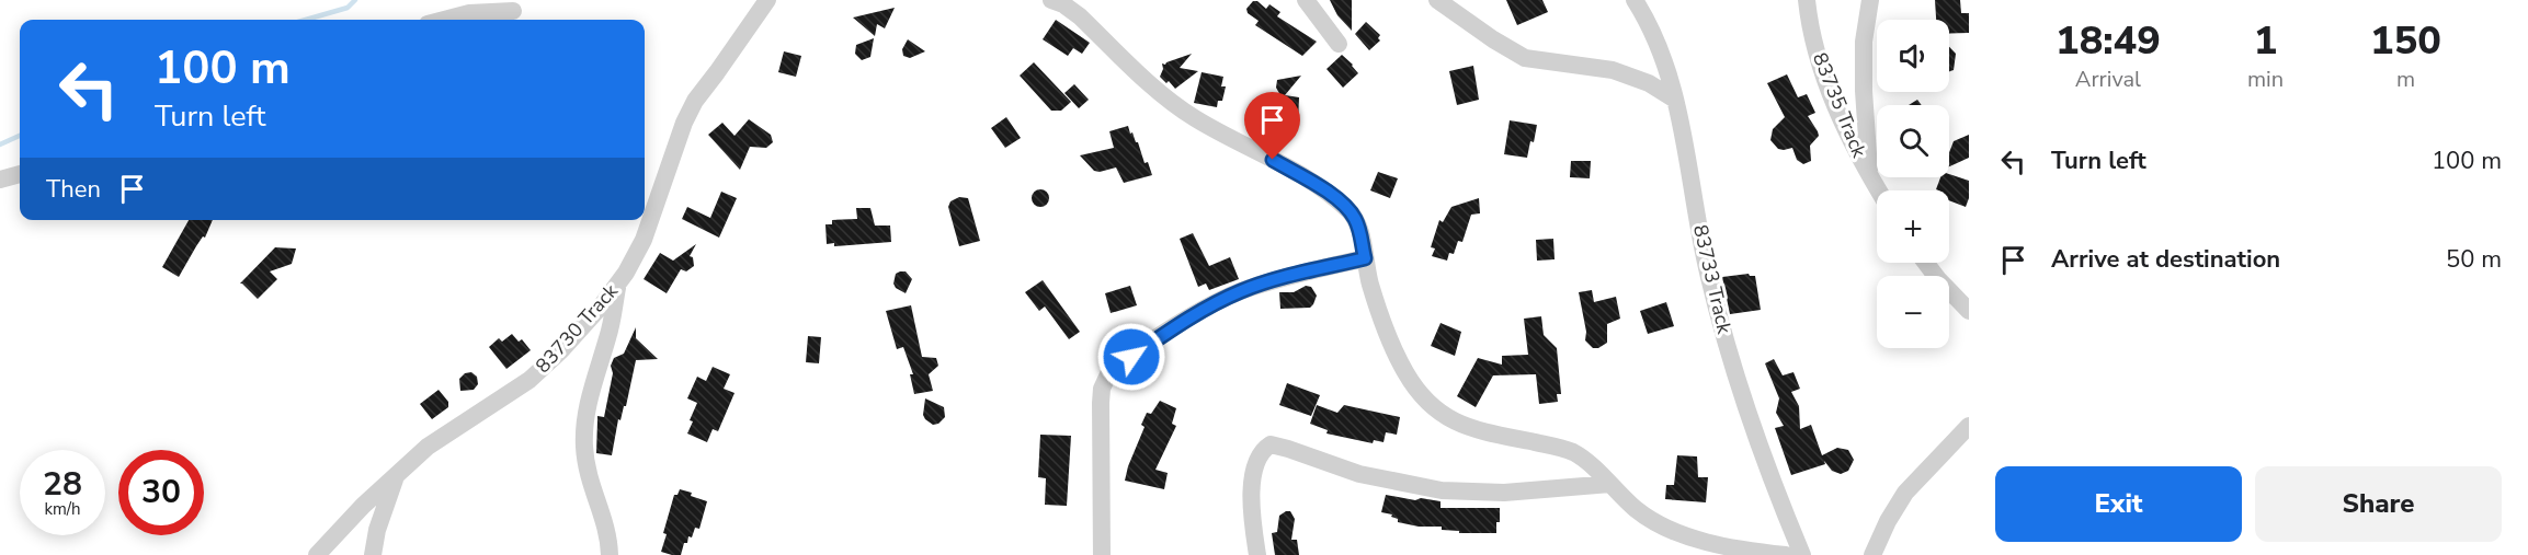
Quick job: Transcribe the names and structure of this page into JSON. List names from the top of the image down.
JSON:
{
  "streets": {
    "street": ["83735 Track", "83733 Track", "83730 Track"]
  },
  "page": {
    "eta": [
      "18:49",
      "Arrival",
      "1",
      "min",
      "150",
      "m"
    ],
    "map_buttons": ["+", "−"],
    "turn": ["100 m", "Turn left"],
    "list": [
      {
        "name": "Turn left",
        "value": "100 m"
      },
      {
        "name": "Arrive at destination",
        "value": "50 m"
      }
    ],
    "then": "Then",
    "speed": "28 km/h",
    "limit": "30",
    "buttons": ["Exit", "Share"]
  }
}
